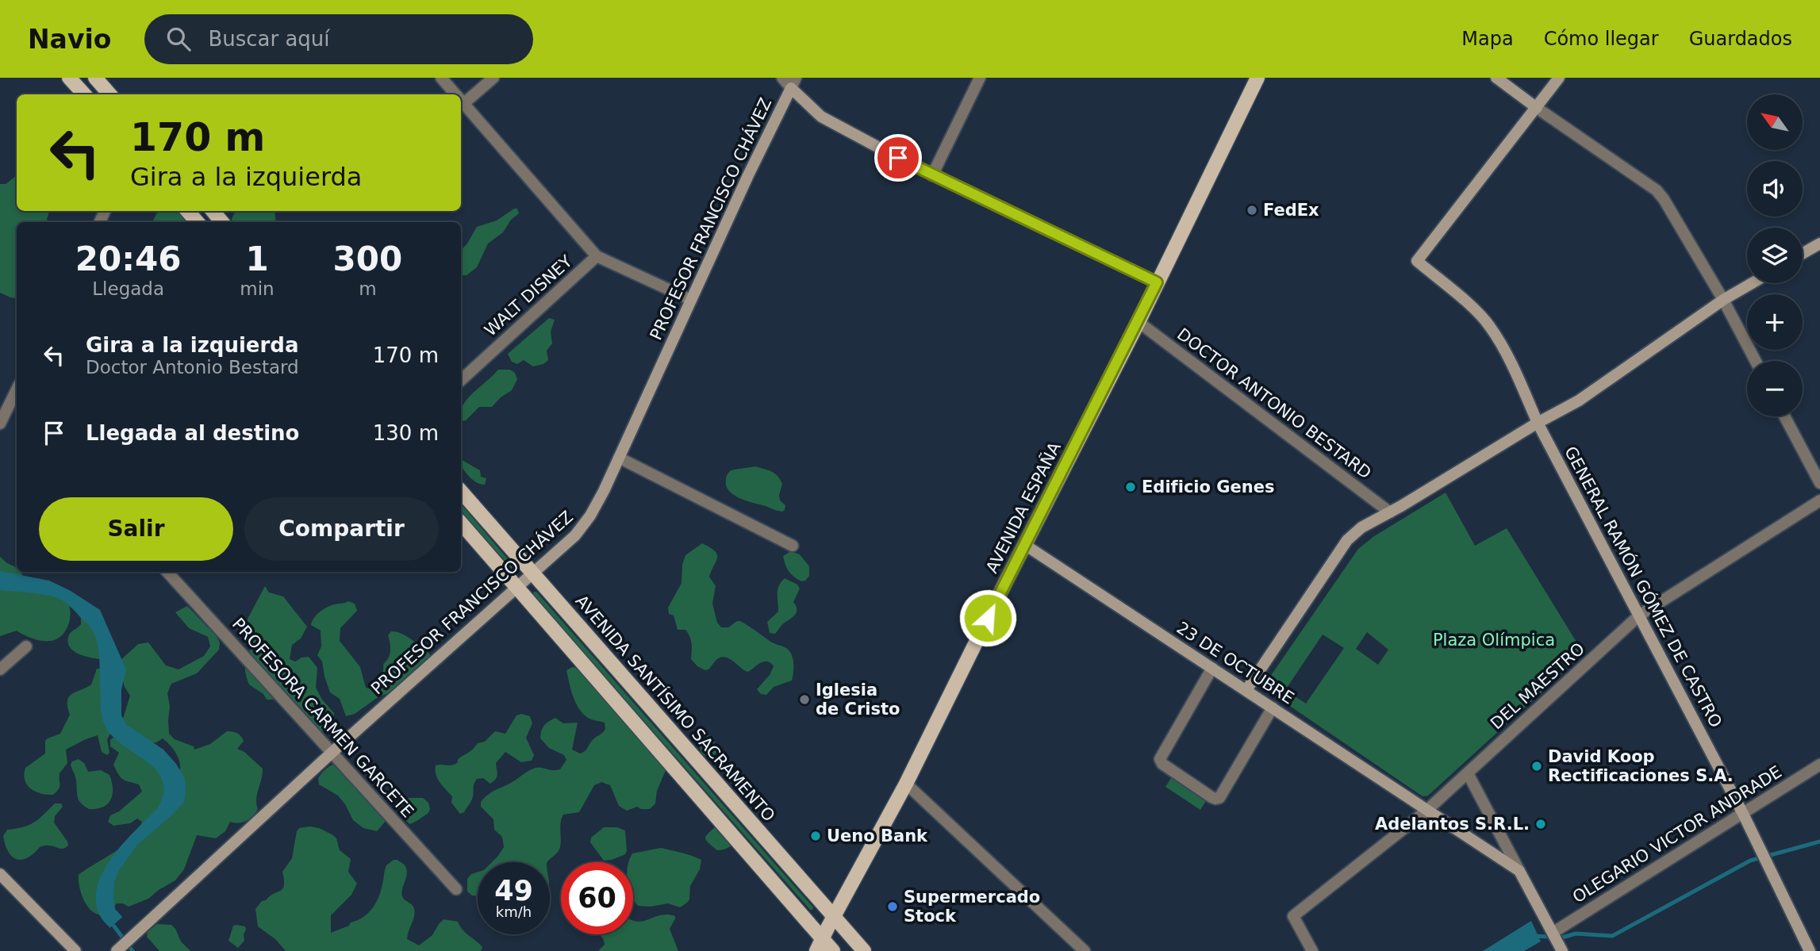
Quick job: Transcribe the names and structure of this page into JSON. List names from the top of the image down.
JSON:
{
  "streets": {
    "main road": [
      "PROFESOR FRANCISCO CHÁVEZ",
      "AVENIDA ESPAÑA",
      "GENERAL RAMÓN GÓMEZ DE CASTRO",
      "23 DE OCTUBRE",
      "AVENIDA SANTÍSIMO SACRAMENTO"
    ],
    "street": [
      "WALT DISNEY",
      "DOCTOR ANTONIO BESTARD",
      "DEL MAESTRO",
      "PROFESORA CARMEN GARCETE",
      "OLEGARIO VICTOR ANDRADE"
    ]
  },
  "crossings": [
    ["PROFESOR FRANCISCO CHÁVEZ", "AVENIDA SANTÍSIMO SACRAMENTO"],
    ["PROFESOR FRANCISCO CHÁVEZ", "PROFESORA CARMEN GARCETE"],
    ["DOCTOR ANTONIO BESTARD", "AVENIDA ESPAÑA"],
    ["AVENIDA ESPAÑA", "23 DE OCTUBRE"],
    ["AVENIDA ESPAÑA", "AVENIDA SANTÍSIMO SACRAMENTO"],
    ["GENERAL RAMÓN GÓMEZ DE CASTRO", "DEL MAESTRO"],
    ["GENERAL RAMÓN GÓMEZ DE CASTRO", "OLEGARIO VICTOR ANDRADE"],
    ["23 DE OCTUBRE", "DEL MAESTRO"]
  ],
  "parks": ["Plaza Olímpica"],
  "places": [
    "FedEx",
    "Edificio Genes",
    "Iglesia de Cristo",
    "David Koop Rectificaciones S.A.",
    "Adelantos S.R.L.",
    "Ueno Bank",
    "Supermercado Stock"
  ],
  "north": "top left",
  "page": {
    "header": "Navio",
    "search": "Buscar aquí",
    "nav": ["Mapa", "Cómo llegar", "Guardados"],
    "map_buttons": ["+", "−"],
    "turn": ["170 m", "Gira a la izquierda"],
    "eta": [
      "20:46",
      "Llegada",
      "1",
      "min",
      "300",
      "m"
    ],
    "list": [
      {
        "name": "Gira a la izquierda",
        "note": "Doctor Antonio Bestard",
        "value": "170 m"
      },
      {
        "name": "Llegada al destino",
        "value": "130 m"
      }
    ],
    "buttons": ["Salir", "Compartir"],
    "speed": "49 km/h",
    "limit": "60"
  }
}
